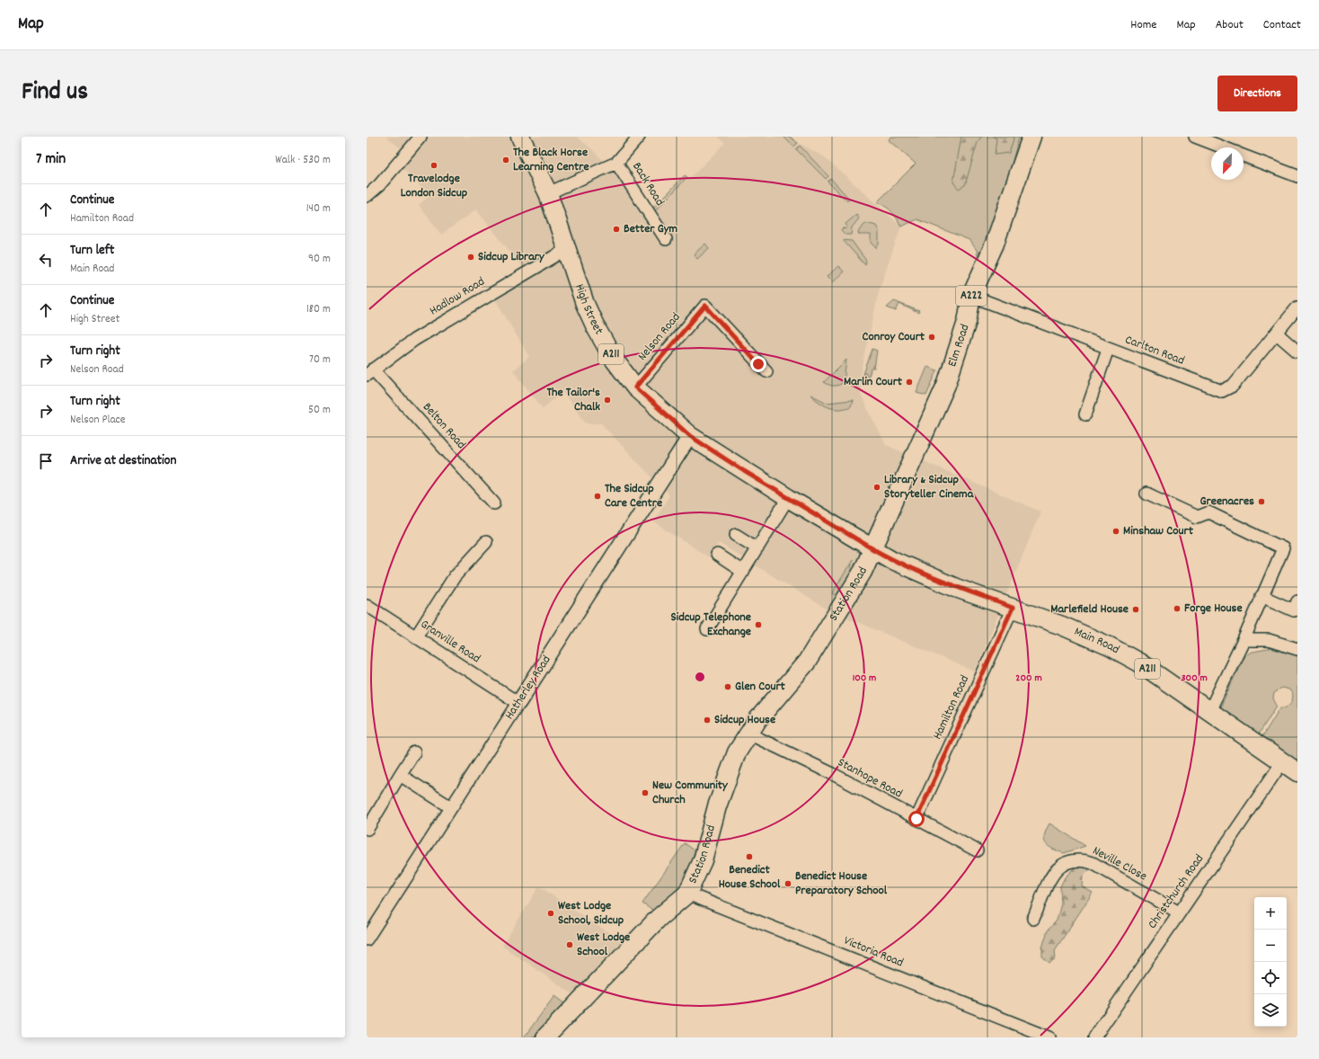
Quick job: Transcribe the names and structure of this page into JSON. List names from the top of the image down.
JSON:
{
  "streets": {
    "main road": [
      "A222",
      "High Street",
      "Elm Road",
      "A211",
      "Station Road",
      "Main Road"
    ],
    "street": [
      "Back Road",
      "Hadlow Road",
      "Nelson Road",
      "Carlton Road",
      "Belton Road",
      "Granville Road",
      "Hatherley Road",
      "Hamilton Road",
      "Stanhope Road",
      "Neville Close",
      "Christchurch Road",
      "Victoria Road"
    ]
  },
  "crossings": [
    ["Hadlow Road", "High Street"],
    ["Hadlow Road", "Belton Road"],
    ["High Street", "Nelson Road"],
    ["High Street", "Elm Road"],
    ["High Street", "Station Road"],
    ["High Street", "Main Road"],
    ["High Street", "Hatherley Road"],
    ["Elm Road", "Carlton Road"],
    ["Elm Road", "Station Road"],
    ["Elm Road", "Main Road"],
    ["Station Road", "Main Road"],
    ["Station Road", "Stanhope Road"],
    ["Station Road", "Victoria Road"],
    ["Main Road", "Hamilton Road"],
    ["Main Road", "Christchurch Road"],
    ["Granville Road", "Hatherley Road"],
    ["Hamilton Road", "Stanhope Road"],
    ["Neville Close", "Christchurch Road"]
  ],
  "places": [
    "The Black Horse Learning Centre",
    "Travelodge London Sidcup",
    "Better Gym",
    "Sidcup Library",
    "Conroy Court",
    "Marlin Court",
    "The Tailor's Chalk",
    "Library & Sidcup Storyteller Cinema",
    "The Sidcup Care Centre",
    "Greenacres",
    "Minshaw Court",
    "Forge House",
    "Marlefield House",
    "Sidcup Telephone Exchange",
    "Glen Court",
    "Sidcup House",
    "New Community Church",
    "Benedict House School",
    "Benedict House Preparatory School",
    "West Lodge School, Sidcup",
    "West Lodge School"
  ],
  "north": "bottom left",
  "page": {
    "header": "Map",
    "nav": [
      "Home",
      "Map",
      "About",
      "Contact"
    ],
    "title": "Find us",
    "buttons": "Directions",
    "heading": ["7 min", "Walk · 530 m"],
    "list": [
      ["Continue", "Hamilton Road", "140 m"],
      ["Turn left", "Main Road", "90 m"],
      ["Continue", "High Street", "180 m"],
      ["Turn right", "Nelson Road", "70 m"],
      ["Turn right", "Nelson Place", "50 m"],
      "Arrive at destination"
    ],
    "map_buttons": ["+", "−"]
  },
  "rings": ["100 m", "200 m", "300 m"]
}
